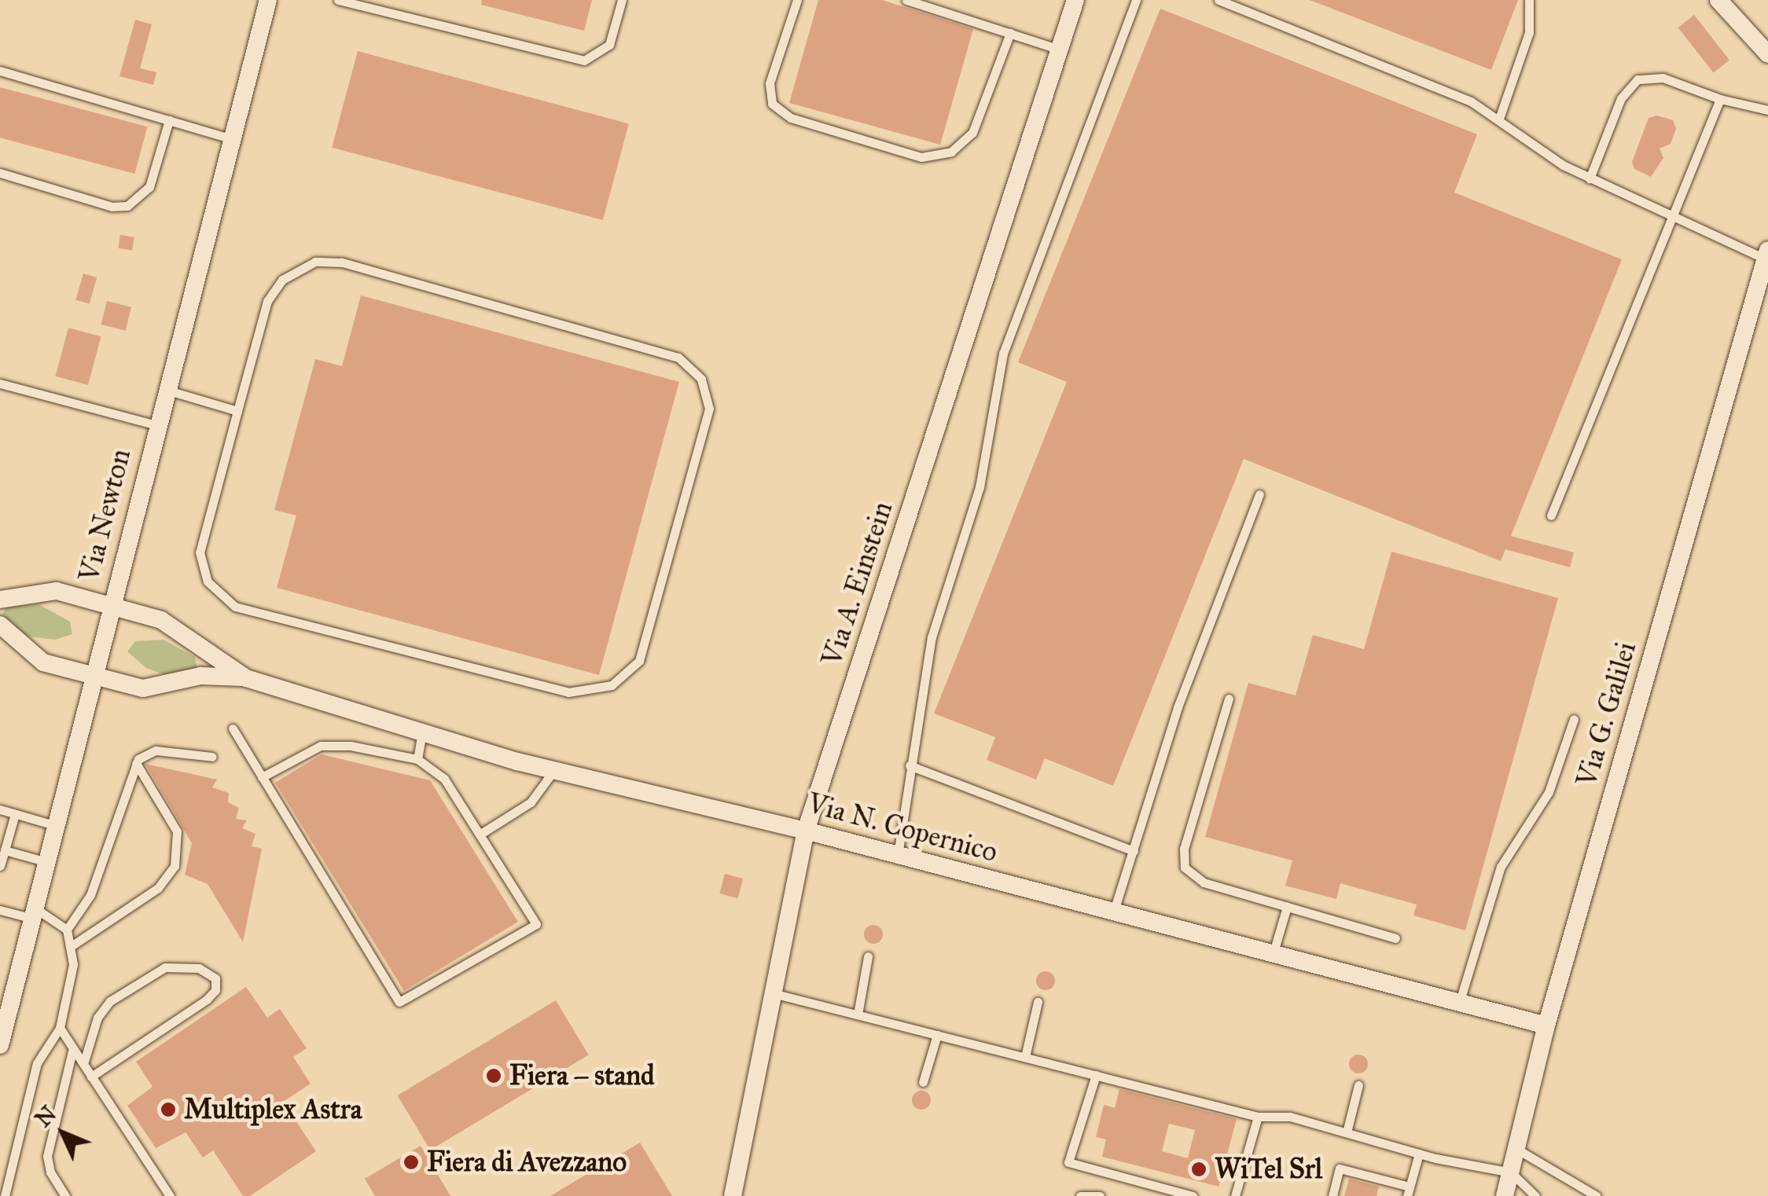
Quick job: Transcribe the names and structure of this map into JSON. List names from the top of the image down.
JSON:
{
  "streets": {
    "street": [
      "Via Newton",
      "Via A. Einstein",
      "Via G. Galilei",
      "Via N. Copernico"
    ]
  },
  "crossings": [
    ["Via A. Einstein", "Via N. Copernico"],
    ["Via G. Galilei", "Via N. Copernico"]
  ],
  "places": [
    "Fiera – stand",
    "Multiplex Astra",
    "Fiera di Avezzano",
    "WiTel Srl"
  ],
  "north": "top left"
}
